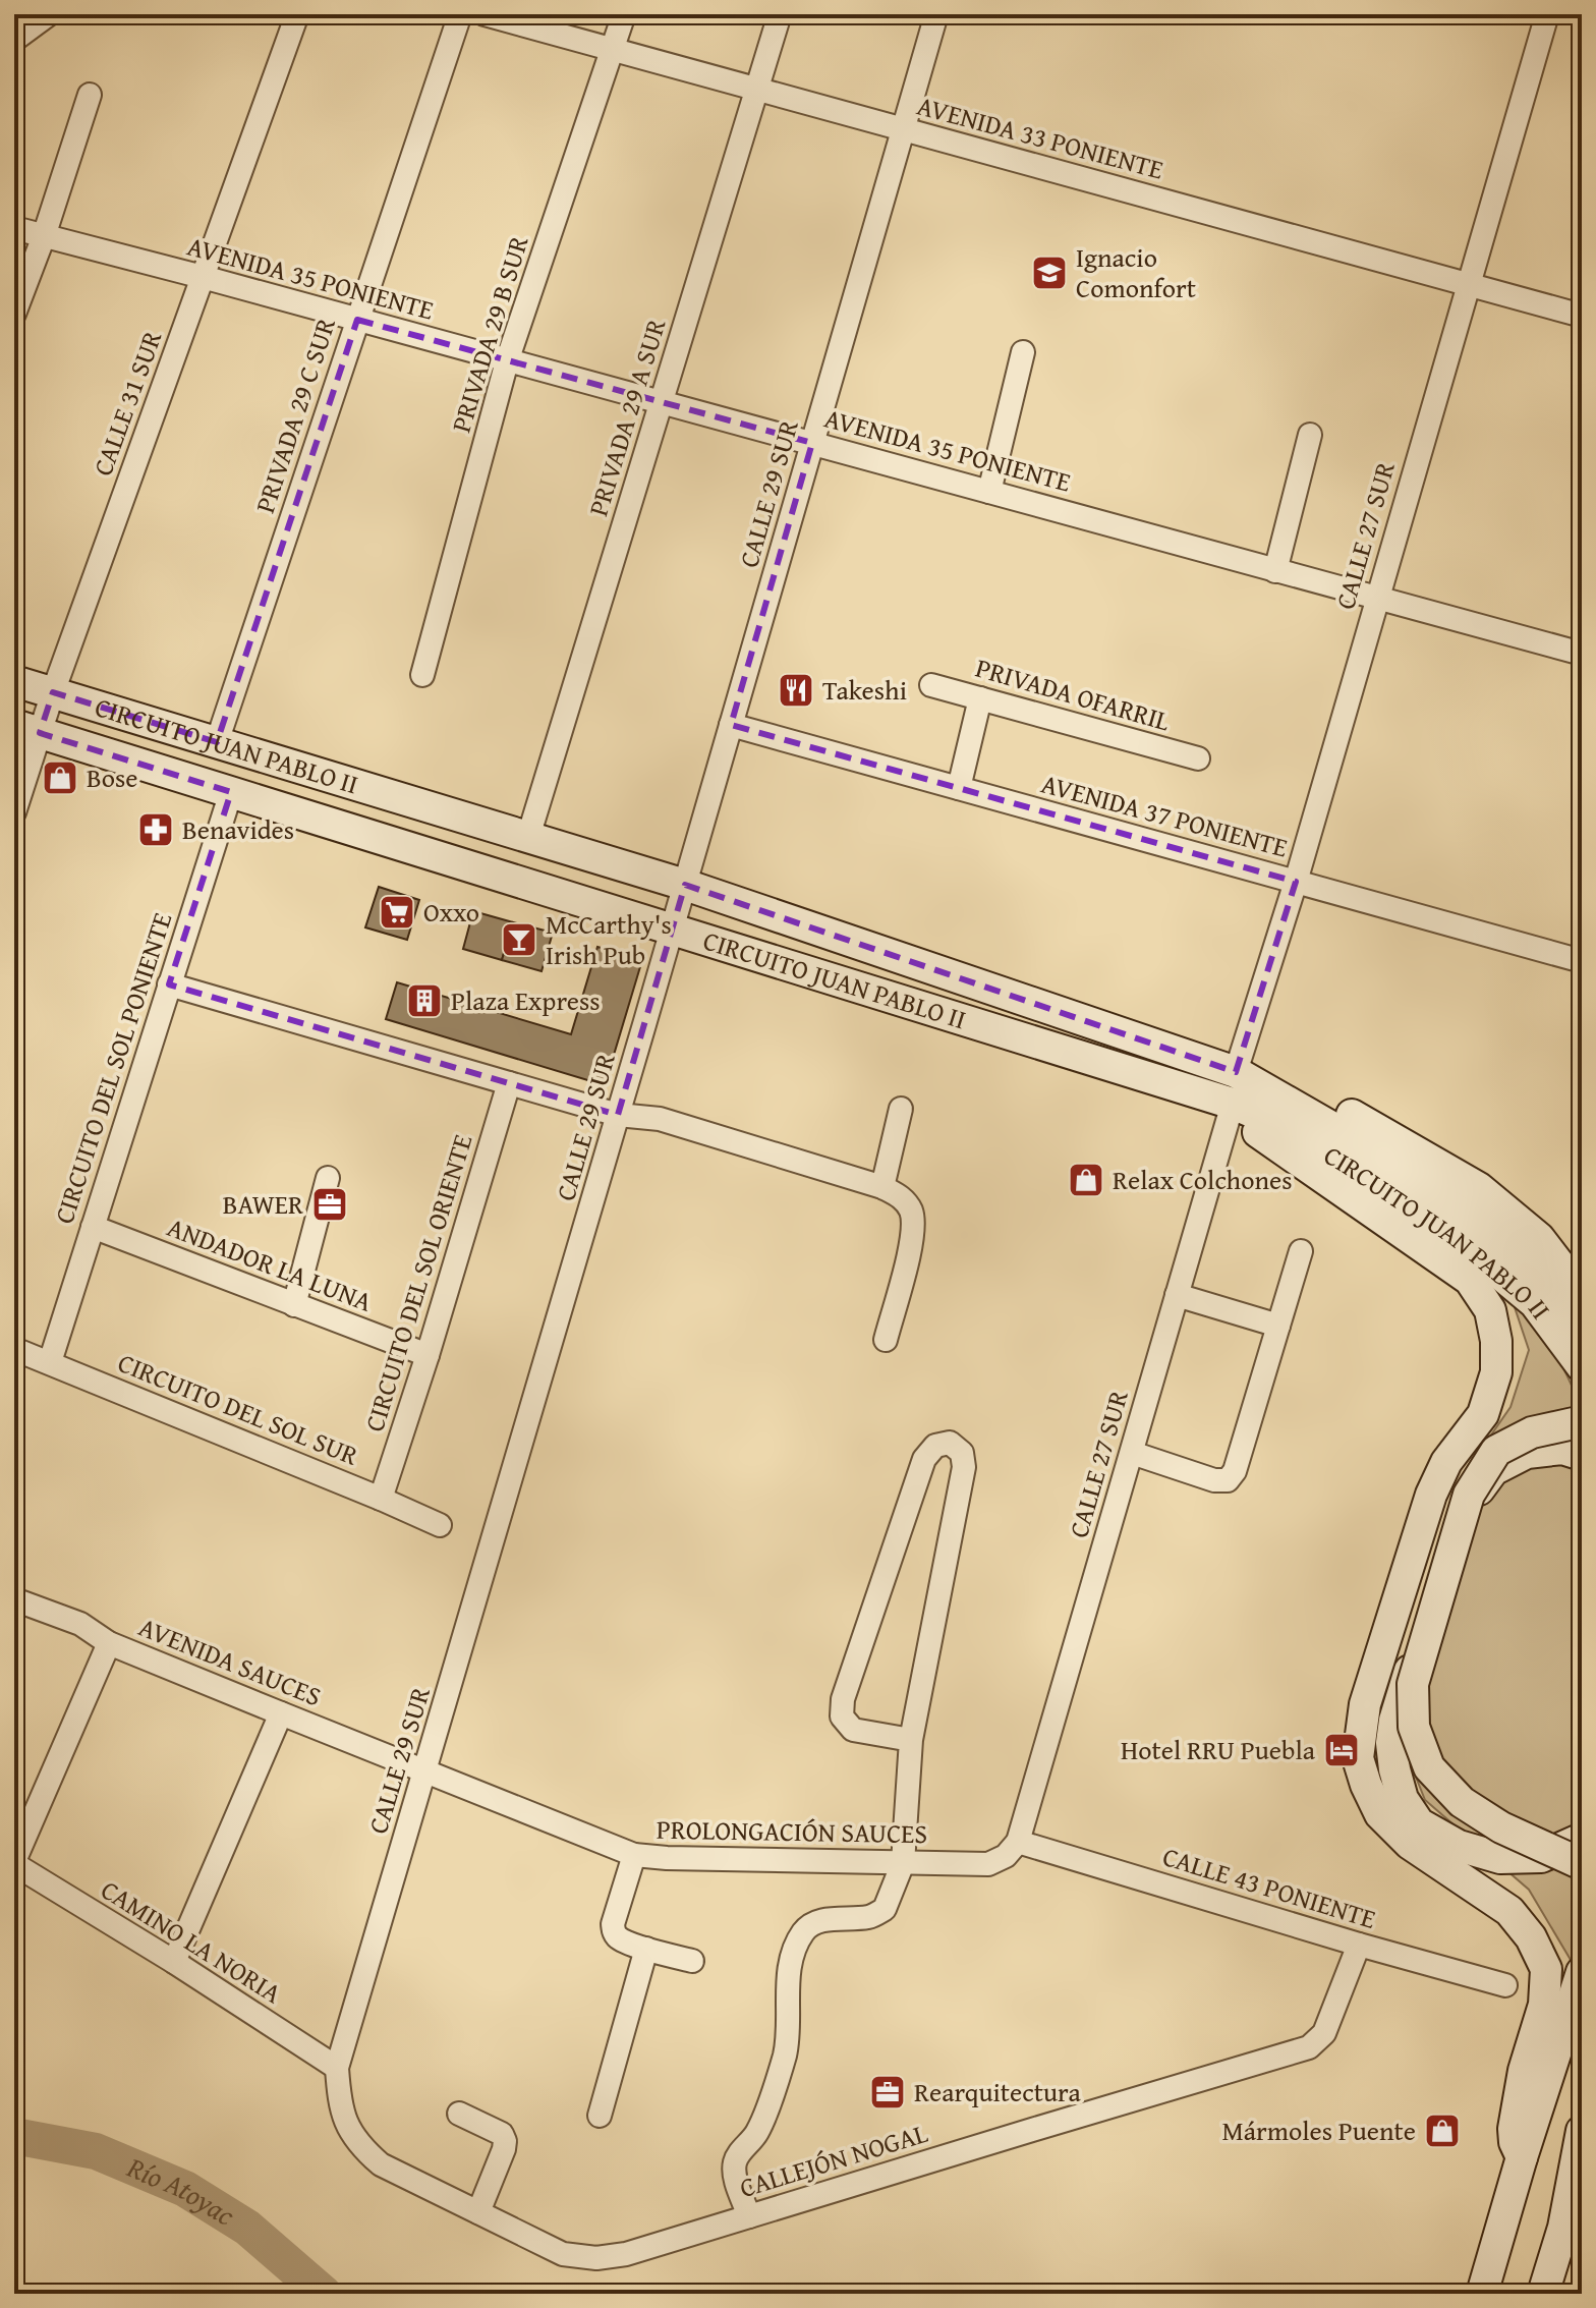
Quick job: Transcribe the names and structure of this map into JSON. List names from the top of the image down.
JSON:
{
  "streets": {
    "main road": ["CIRCUITO JUAN PABLO II"],
    "street": [
      "AVENIDA 33 PONIENTE",
      "AVENIDA 35 PONIENTE",
      "PRIVADA 29 B SUR",
      "CALLE 31 SUR",
      "PRIVADA 29 C SUR",
      "PRIVADA 29 A SUR",
      "CALLE 29 SUR",
      "CALLE 27 SUR",
      "PRIVADA OFARRIL",
      "AVENIDA 37 PONIENTE",
      "CIRCUITO DEL SOL PONIENTE",
      "ANDADOR LA LUNA",
      "CIRCUITO DEL SOL ORIENTE",
      "CIRCUITO DEL SOL SUR",
      "AVENIDA SAUCES",
      "PROLONGACIÓN SAUCES",
      "CALLE 43 PONIENTE",
      "CAMINO LA NORIA",
      "CALLEJÓN NOGAL"
    ]
  },
  "crossings": [
    ["AVENIDA 33 PONIENTE", "PRIVADA 29 B SUR"],
    ["AVENIDA 33 PONIENTE", "PRIVADA 29 A SUR"],
    ["AVENIDA 33 PONIENTE", "CALLE 29 SUR"],
    ["AVENIDA 33 PONIENTE", "CALLE 27 SUR"],
    ["AVENIDA 35 PONIENTE", "PRIVADA 29 B SUR"],
    ["AVENIDA 35 PONIENTE", "CALLE 31 SUR"],
    ["AVENIDA 35 PONIENTE", "PRIVADA 29 C SUR"],
    ["AVENIDA 35 PONIENTE", "PRIVADA 29 A SUR"],
    ["AVENIDA 35 PONIENTE", "CALLE 29 SUR"],
    ["AVENIDA 35 PONIENTE", "CALLE 27 SUR"],
    ["CALLE 31 SUR", "CIRCUITO JUAN PABLO II"],
    ["PRIVADA 29 C SUR", "CIRCUITO JUAN PABLO II"],
    ["PRIVADA 29 A SUR", "CIRCUITO JUAN PABLO II"],
    ["CALLE 29 SUR", "CIRCUITO JUAN PABLO II"],
    ["CALLE 29 SUR", "AVENIDA 37 PONIENTE"],
    ["CALLE 29 SUR", "AVENIDA SAUCES"],
    ["CALLE 29 SUR", "PROLONGACIÓN SAUCES"],
    ["CALLE 29 SUR", "CAMINO LA NORIA"],
    ["CALLE 29 SUR", "CALLEJÓN NOGAL"],
    ["CALLE 27 SUR", "CIRCUITO JUAN PABLO II"],
    ["CALLE 27 SUR", "AVENIDA 37 PONIENTE"],
    ["CALLE 27 SUR", "PROLONGACIÓN SAUCES"],
    ["CALLE 27 SUR", "CALLE 43 PONIENTE"],
    ["CIRCUITO JUAN PABLO II", "CIRCUITO DEL SOL PONIENTE"],
    ["CIRCUITO DEL SOL PONIENTE", "ANDADOR LA LUNA"],
    ["CIRCUITO DEL SOL PONIENTE", "CIRCUITO DEL SOL SUR"],
    ["ANDADOR LA LUNA", "CIRCUITO DEL SOL ORIENTE"],
    ["CIRCUITO DEL SOL ORIENTE", "CIRCUITO DEL SOL SUR"],
    ["AVENIDA SAUCES", "PROLONGACIÓN SAUCES"],
    ["PROLONGACIÓN SAUCES", "CALLE 43 PONIENTE"],
    ["CALLE 43 PONIENTE", "CALLEJÓN NOGAL"],
    ["CAMINO LA NORIA", "CALLEJÓN NOGAL"]
  ],
  "water": ["Río Atoyac"],
  "places": {
    "school or university": ["Ignacio Comonfort"],
    "restaurant": ["Takeshi"],
    "shop": ["Bose", "Relax Colchones", "Mármoles Puente"],
    "pharmacy": ["Benavides"],
    "supermarket": ["Oxxo"],
    "bar": ["McCarthy's Irish Pub"],
    "building": ["Plaza Express"],
    "office": ["BAWER", "Rearquitectura"],
    "hotel": ["Hotel RRU Puebla"]
  }
}
